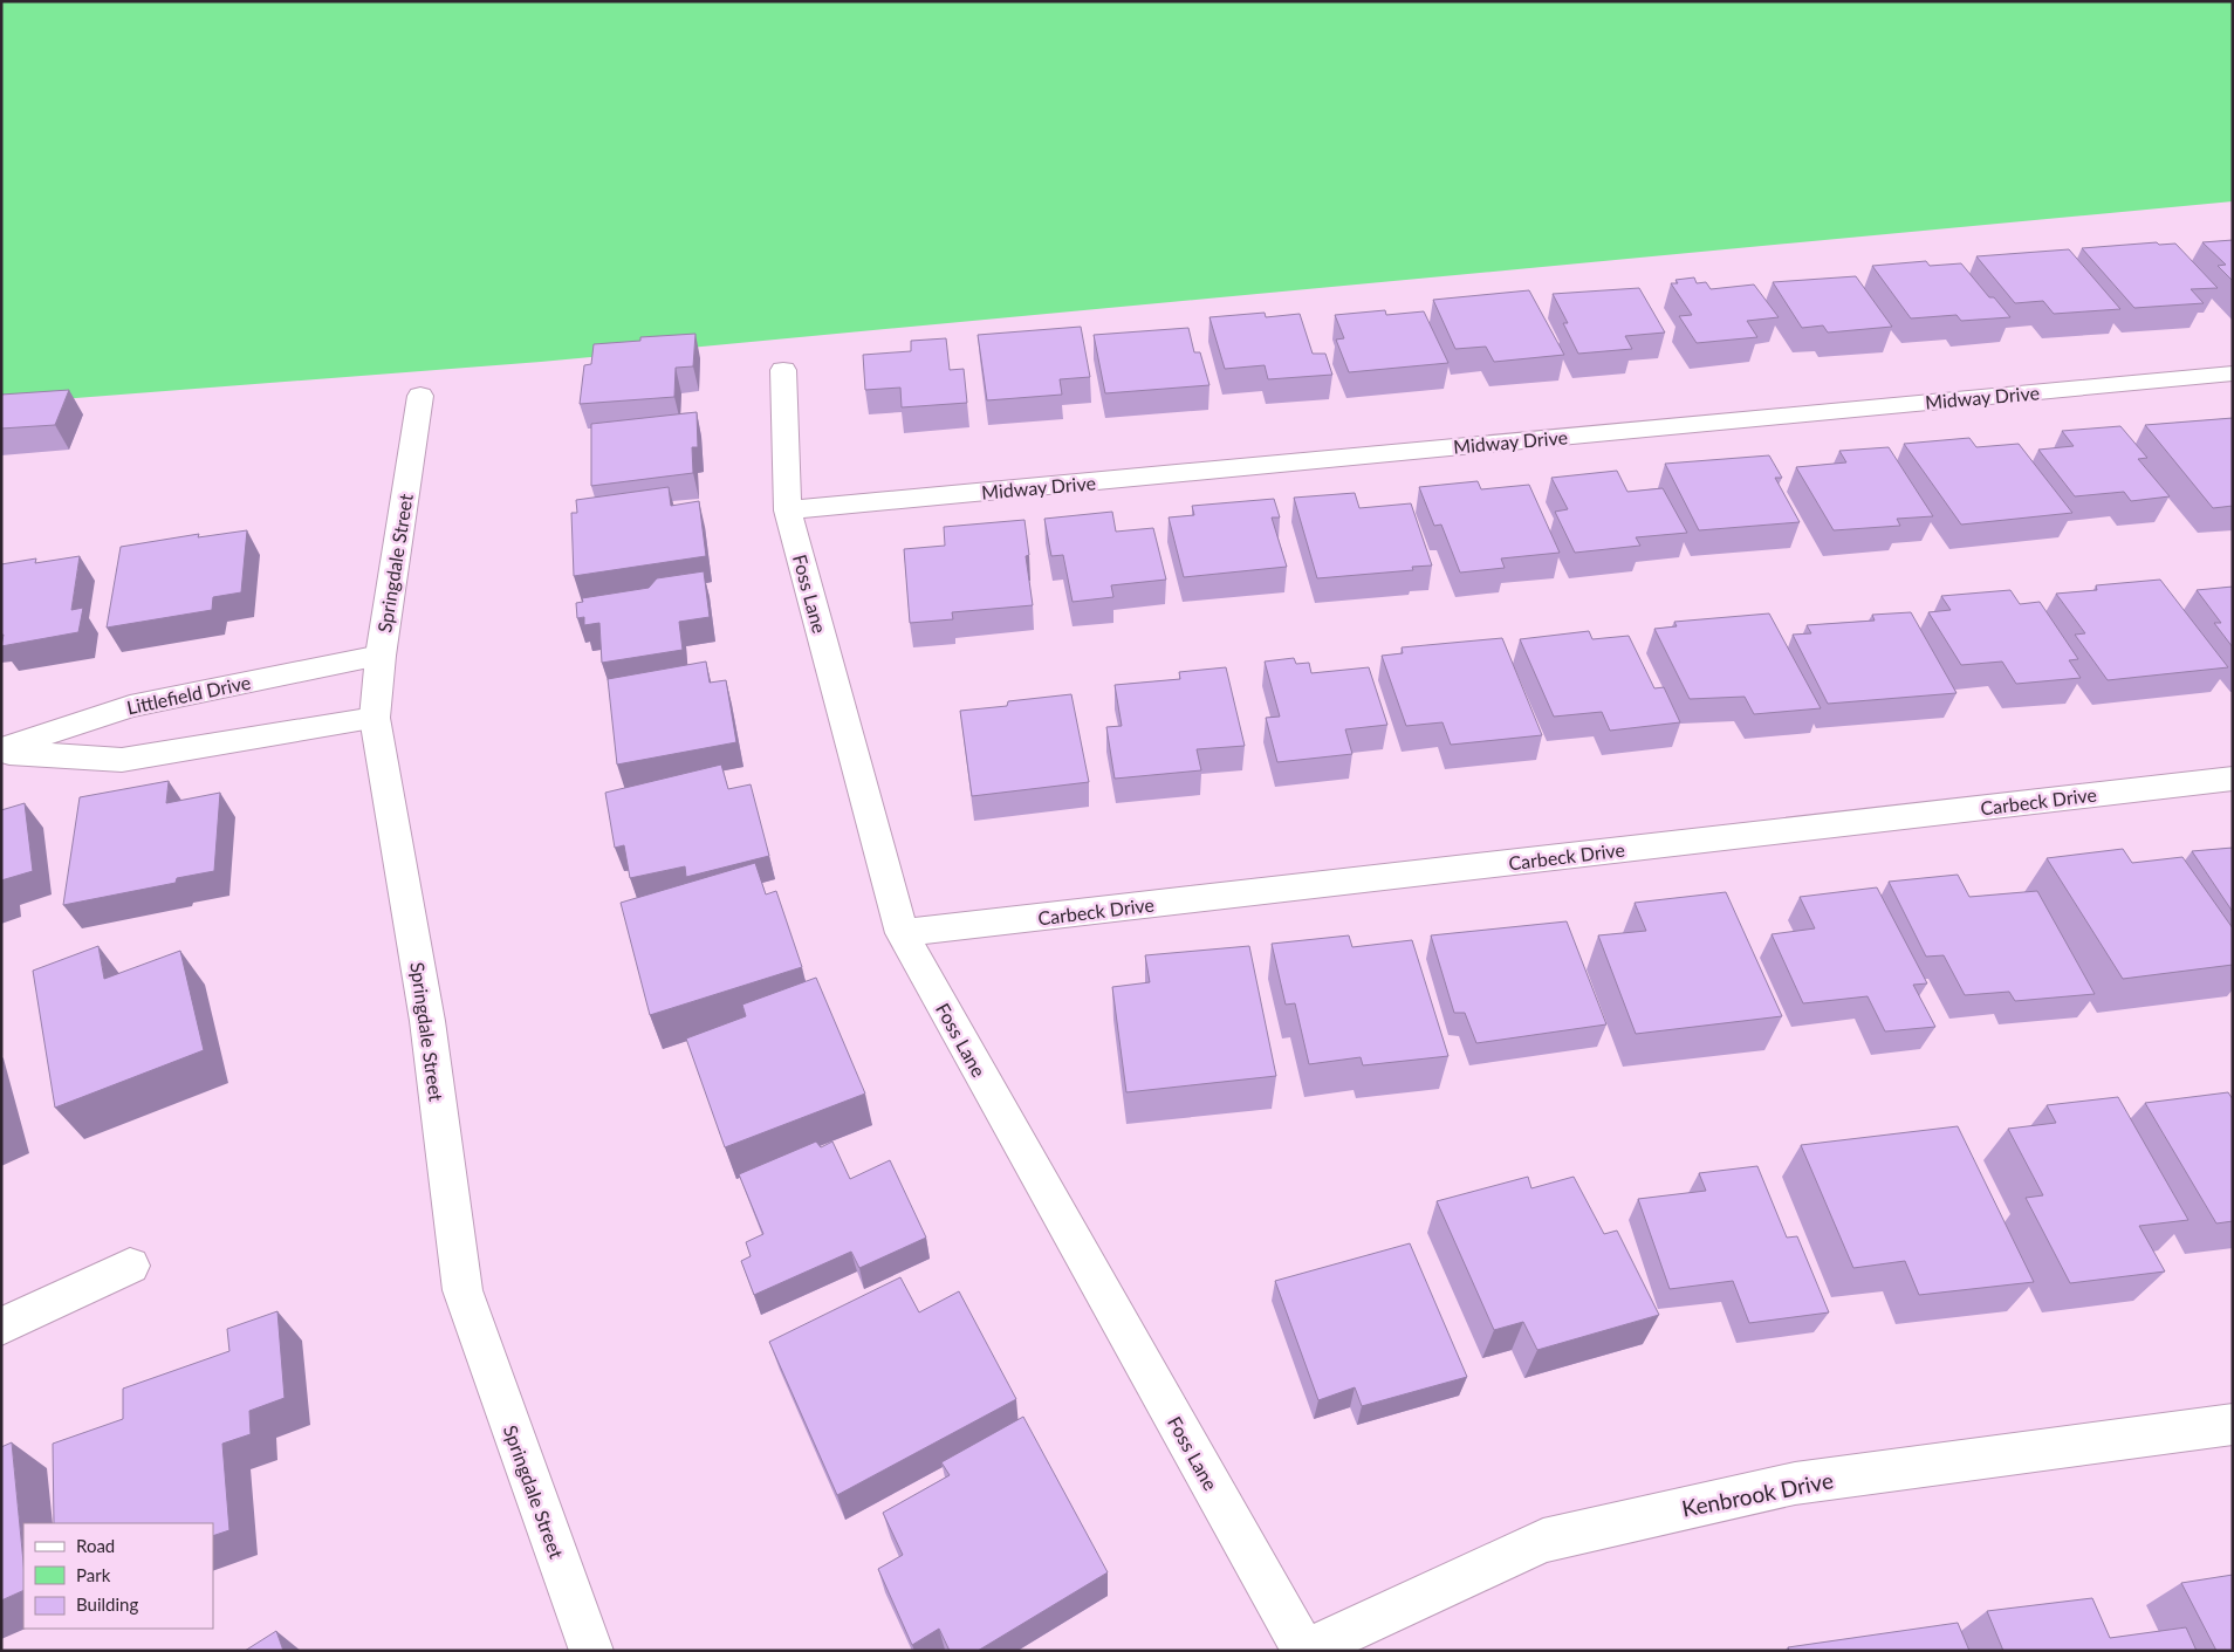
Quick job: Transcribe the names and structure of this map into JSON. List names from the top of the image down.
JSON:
{
  "streets": {
    "street": [
      "Midway Drive",
      "Springdale Street",
      "Foss Lane",
      "Littlefield Drive",
      "Carbeck Drive",
      "Kenbrook Drive"
    ]
  },
  "crossings": [
    ["Midway Drive", "Foss Lane"],
    ["Springdale Street", "Littlefield Drive"],
    ["Foss Lane", "Carbeck Drive"],
    ["Foss Lane", "Kenbrook Drive"]
  ],
  "legend": ["Road", "Park", "Building"]
}
